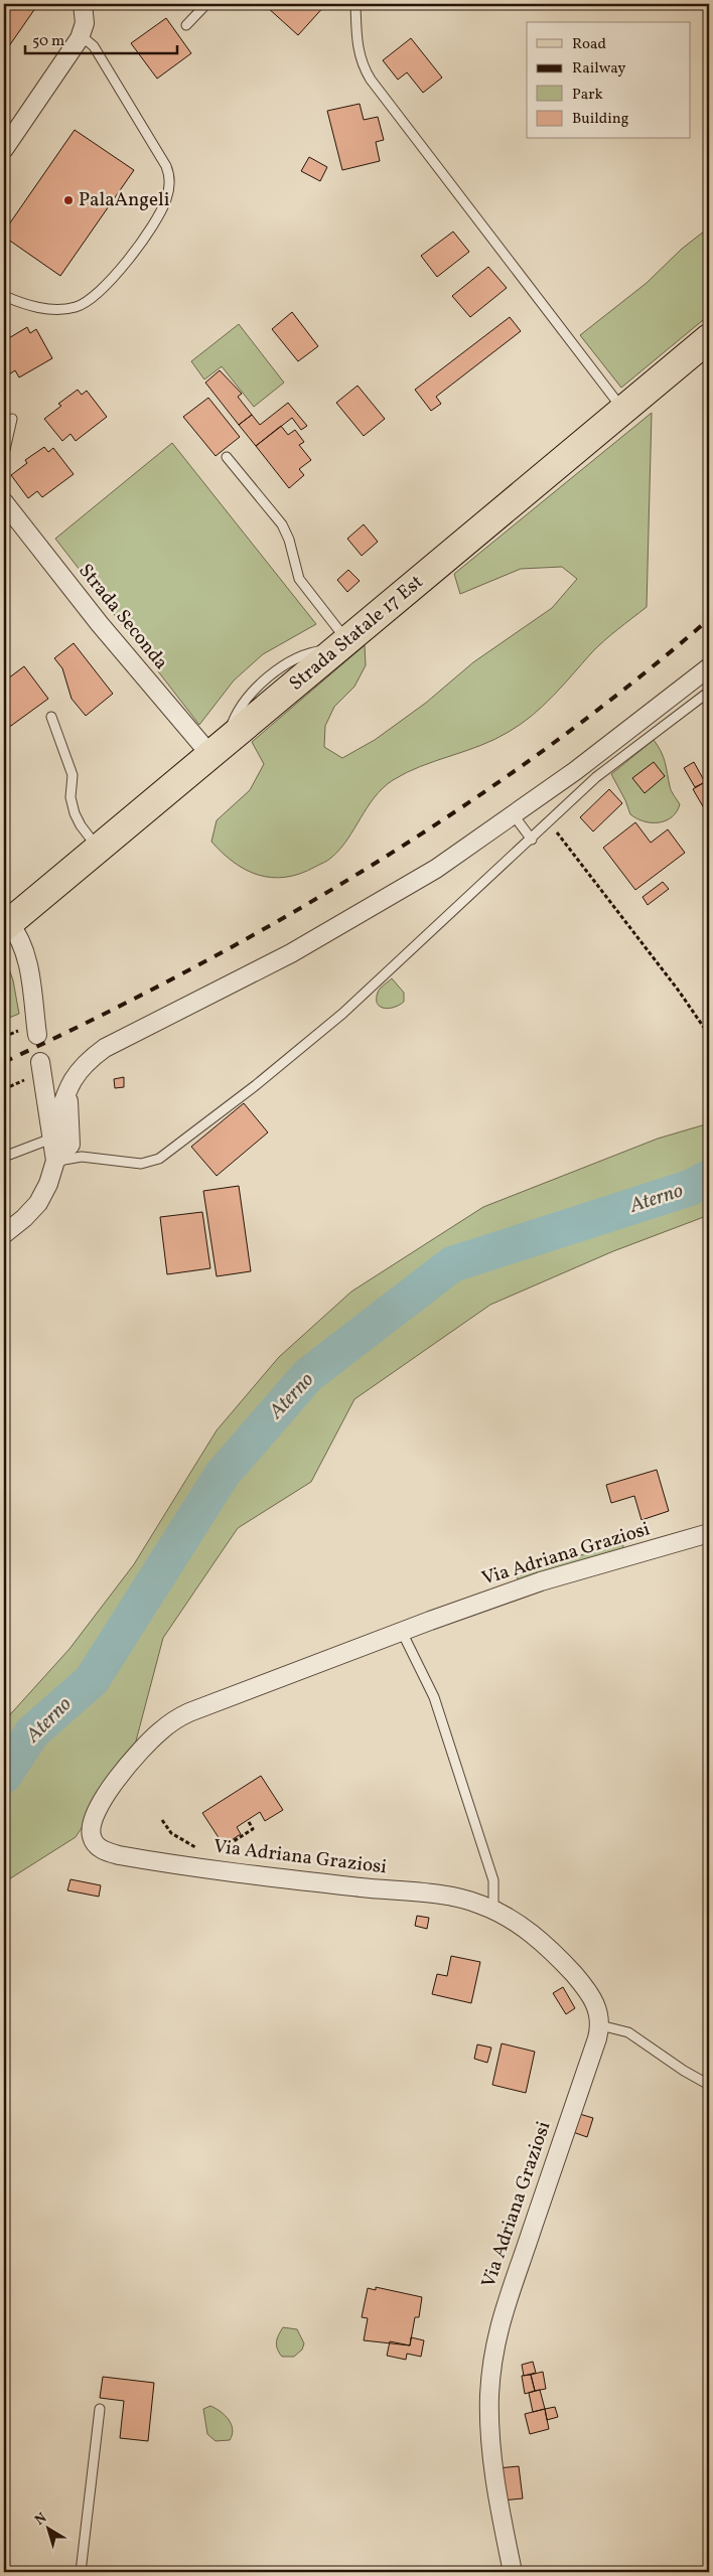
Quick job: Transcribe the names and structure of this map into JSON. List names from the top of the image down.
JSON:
{
  "streets": {
    "main road": ["Strada Statale 17 Est"],
    "street": ["Strada Seconda", "Via Adriana Graziosi"]
  },
  "crossings": [
    ["Strada Seconda", "Strada Statale 17 Est"]
  ],
  "water": ["Aterno"],
  "places": ["PalaAngeli"],
  "legend": [
    "Road",
    "Railway",
    "Park",
    "Building"
  ],
  "scale_bar": "50 m",
  "north": "top left"
}
